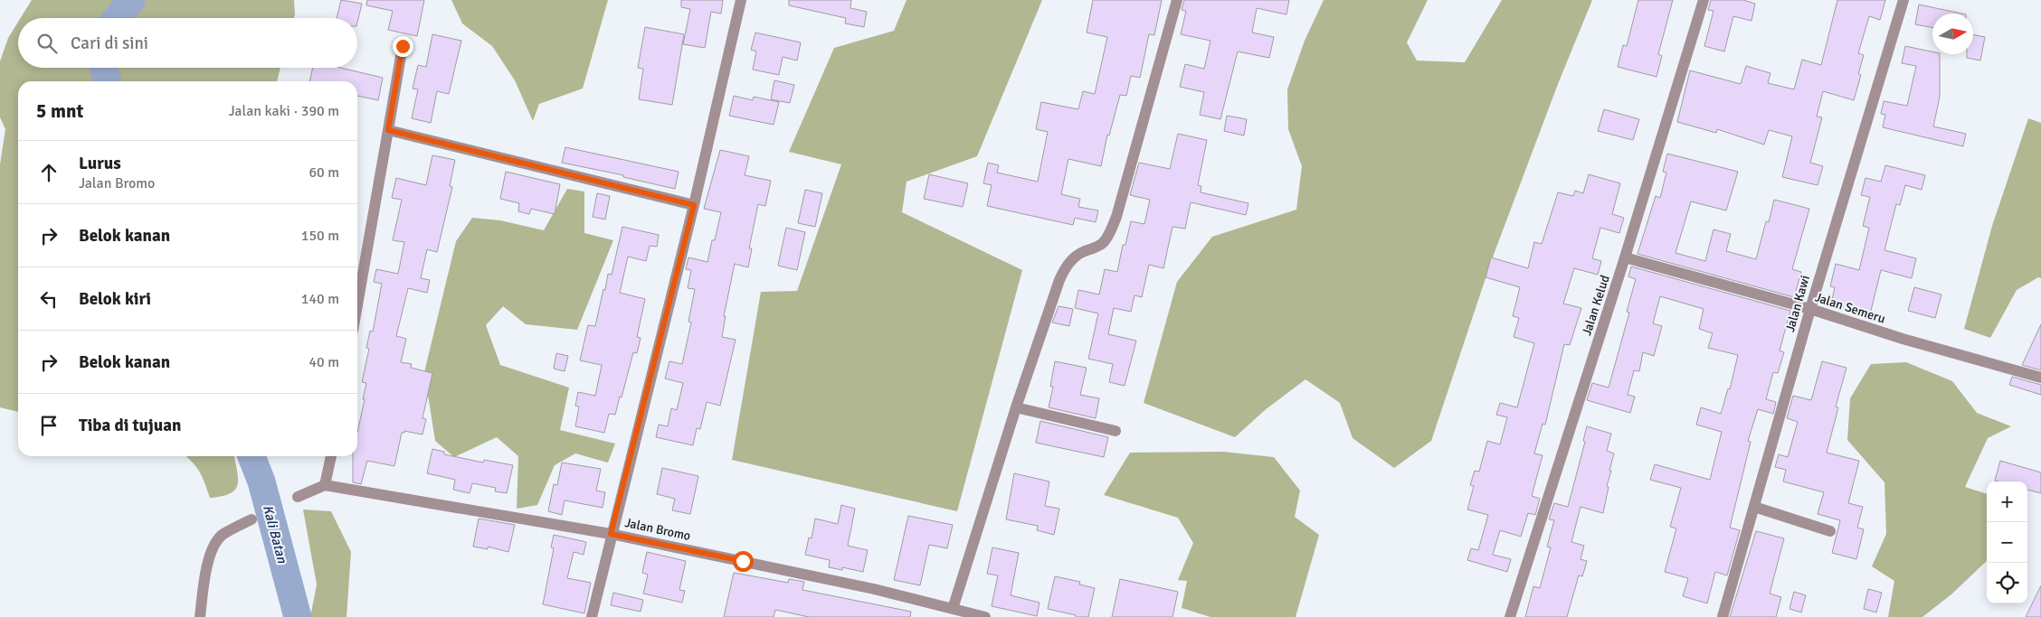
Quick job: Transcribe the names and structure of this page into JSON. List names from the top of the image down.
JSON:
{
  "streets": {
    "street": [
      "Jalan Kawi",
      "Jalan Kelud",
      "Jalan Semeru",
      "Jalan Bromo"
    ]
  },
  "crossings": [
    ["Jalan Kawi", "Jalan Semeru"],
    ["Jalan Kelud", "Jalan Semeru"]
  ],
  "water": ["Kali Batan"],
  "north": "right",
  "page": {
    "search": "Cari di sini",
    "heading": ["5 mnt", "Jalan kaki · 390 m"],
    "list": [
      ["Lurus", "Jalan Bromo", "60 m"],
      ["Belok kanan", "150 m"],
      ["Belok kiri", "140 m"],
      ["Belok kanan", "40 m"],
      "Tiba di tujuan"
    ],
    "map_buttons": ["+", "−"]
  }
}
